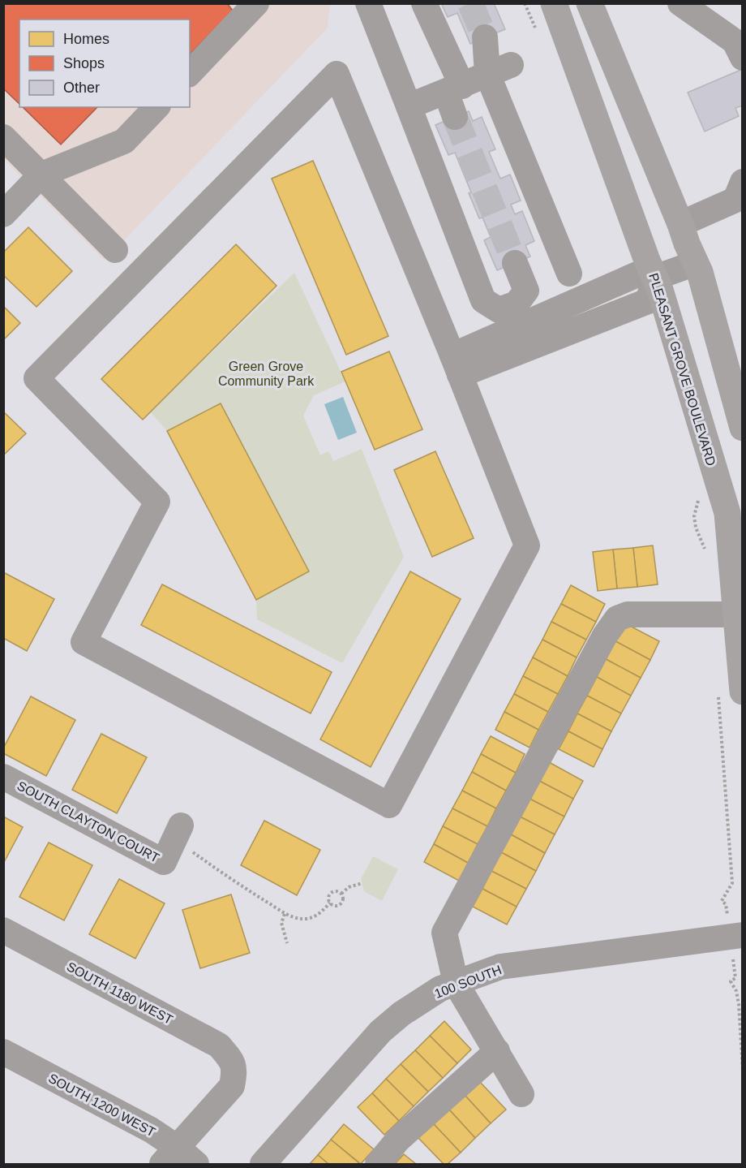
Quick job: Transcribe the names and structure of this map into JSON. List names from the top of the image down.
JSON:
{
  "streets": {
    "main road": ["PLEASANT GROVE BOULEVARD"],
    "street": [
      "SOUTH CLAYTON COURT",
      "100 SOUTH",
      "SOUTH 1180 WEST",
      "SOUTH 1200 WEST"
    ]
  },
  "crossings": [
    ["SOUTH 1180 WEST", "SOUTH 1200 WEST"]
  ],
  "parks": ["Green Grove Community Park"],
  "legend": ["Homes", "Shops", "Other"]
}
